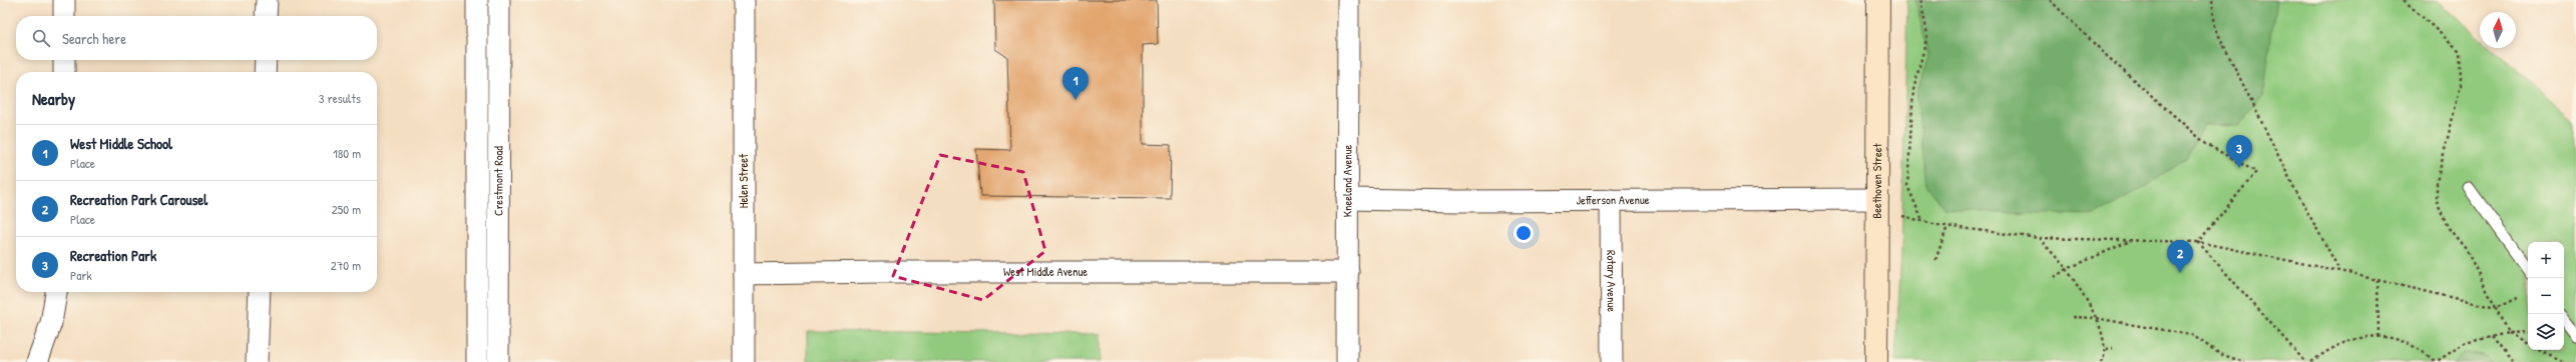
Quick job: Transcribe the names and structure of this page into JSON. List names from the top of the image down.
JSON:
{
  "streets": {
    "street": [
      "Crestmont Road",
      "Helen Street",
      "Kneeland Avenue",
      "Beethoven Street",
      "Jefferson Avenue",
      "West Middle Avenue",
      "Rotary Avenue"
    ]
  },
  "crossings": [
    ["Helen Street", "West Middle Avenue"],
    ["Kneeland Avenue", "Jefferson Avenue"],
    ["Kneeland Avenue", "West Middle Avenue"],
    ["Beethoven Street", "Jefferson Avenue"],
    ["Jefferson Avenue", "Rotary Avenue"]
  ],
  "north": "top",
  "page": {
    "search": "Search here",
    "pins": ["1", "3", "2"],
    "heading": ["Nearby", "3 results"],
    "list": [
      {
        "mark": "1",
        "name": "West Middle School",
        "note": "Place",
        "value": "180 m"
      },
      {
        "mark": "2",
        "name": "Recreation Park Carousel",
        "note": "Place",
        "value": "250 m"
      },
      {
        "mark": "3",
        "name": "Recreation Park",
        "note": "Park",
        "value": "270 m"
      }
    ],
    "map_buttons": ["+", "−"]
  }
}
